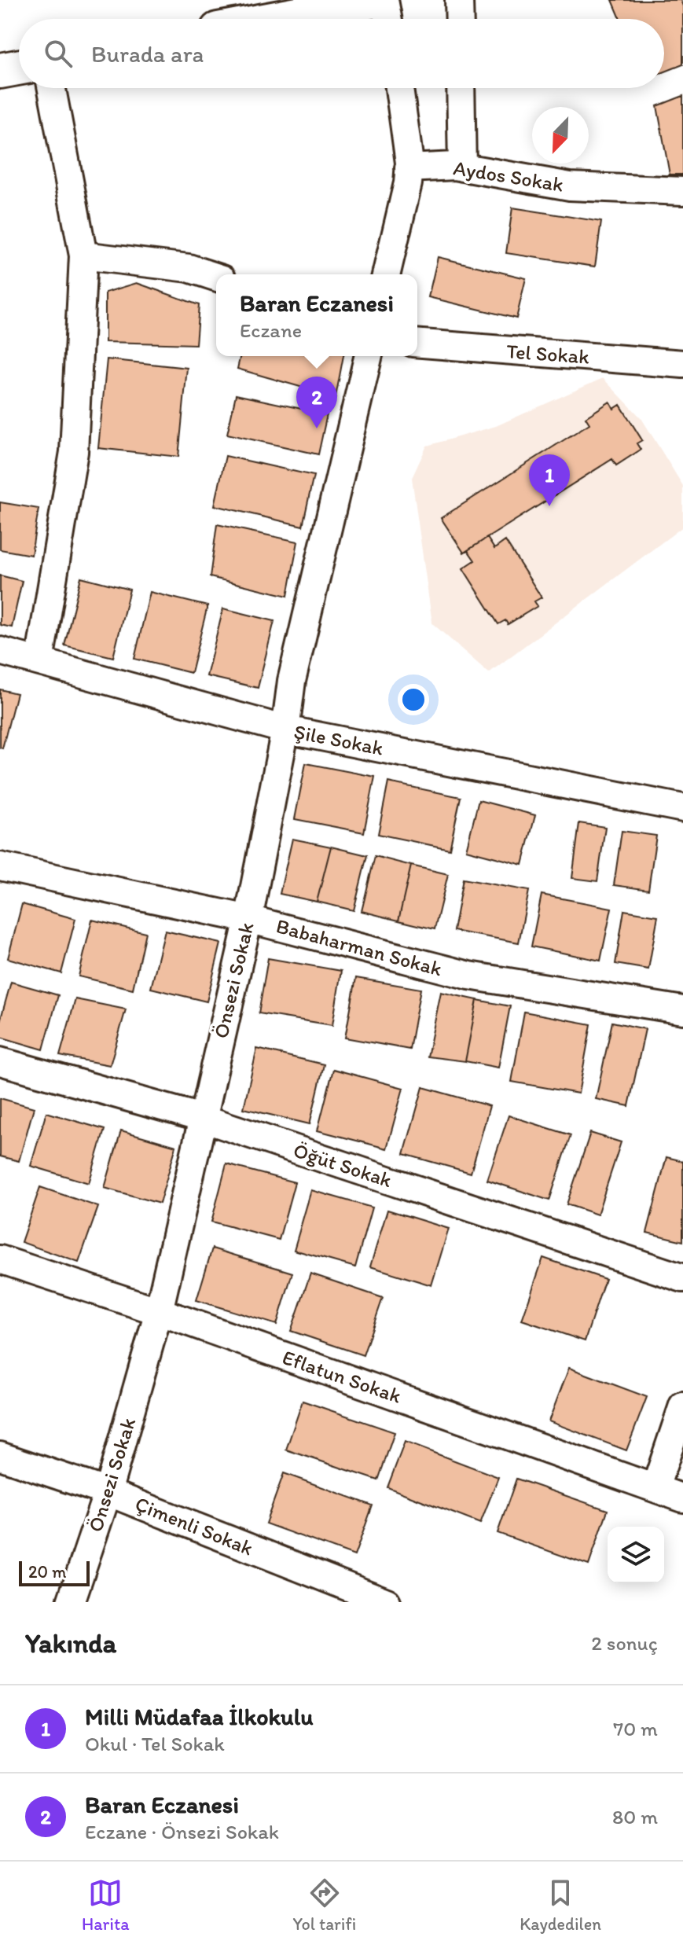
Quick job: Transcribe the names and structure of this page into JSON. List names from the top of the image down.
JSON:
{
  "streets": {
    "street": [
      "Aydos Sokak",
      "Tel Sokak",
      "Şile Sokak",
      "Babaharman Sokak",
      "Önsezi Sokak",
      "Öğüt Sokak",
      "Eflatun Sokak",
      "Çimenli Sokak"
    ]
  },
  "crossings": [
    ["Şile Sokak", "Önsezi Sokak"],
    ["Babaharman Sokak", "Önsezi Sokak"],
    ["Önsezi Sokak", "Öğüt Sokak"],
    ["Önsezi Sokak", "Eflatun Sokak"],
    ["Önsezi Sokak", "Çimenli Sokak"]
  ],
  "scale_bar": "20 m",
  "north": "bottom left",
  "page": {
    "search": "Burada ara",
    "popup": ["Baran Eczanesi", "Eczane"],
    "pins": ["2", "1"],
    "scale": "20 m",
    "heading": ["Yakında", "2 sonuç"],
    "list": [
      {
        "mark": "1",
        "name": "Milli Müdafaa İlkokulu",
        "note": "Okul · Tel Sokak",
        "value": "70 m"
      },
      {
        "mark": "2",
        "name": "Baran Eczanesi",
        "note": "Eczane · Önsezi Sokak",
        "value": "80 m"
      }
    ],
    "nav": ["Harita", "Yol tarifi", "Kaydedilen"]
  }
}
